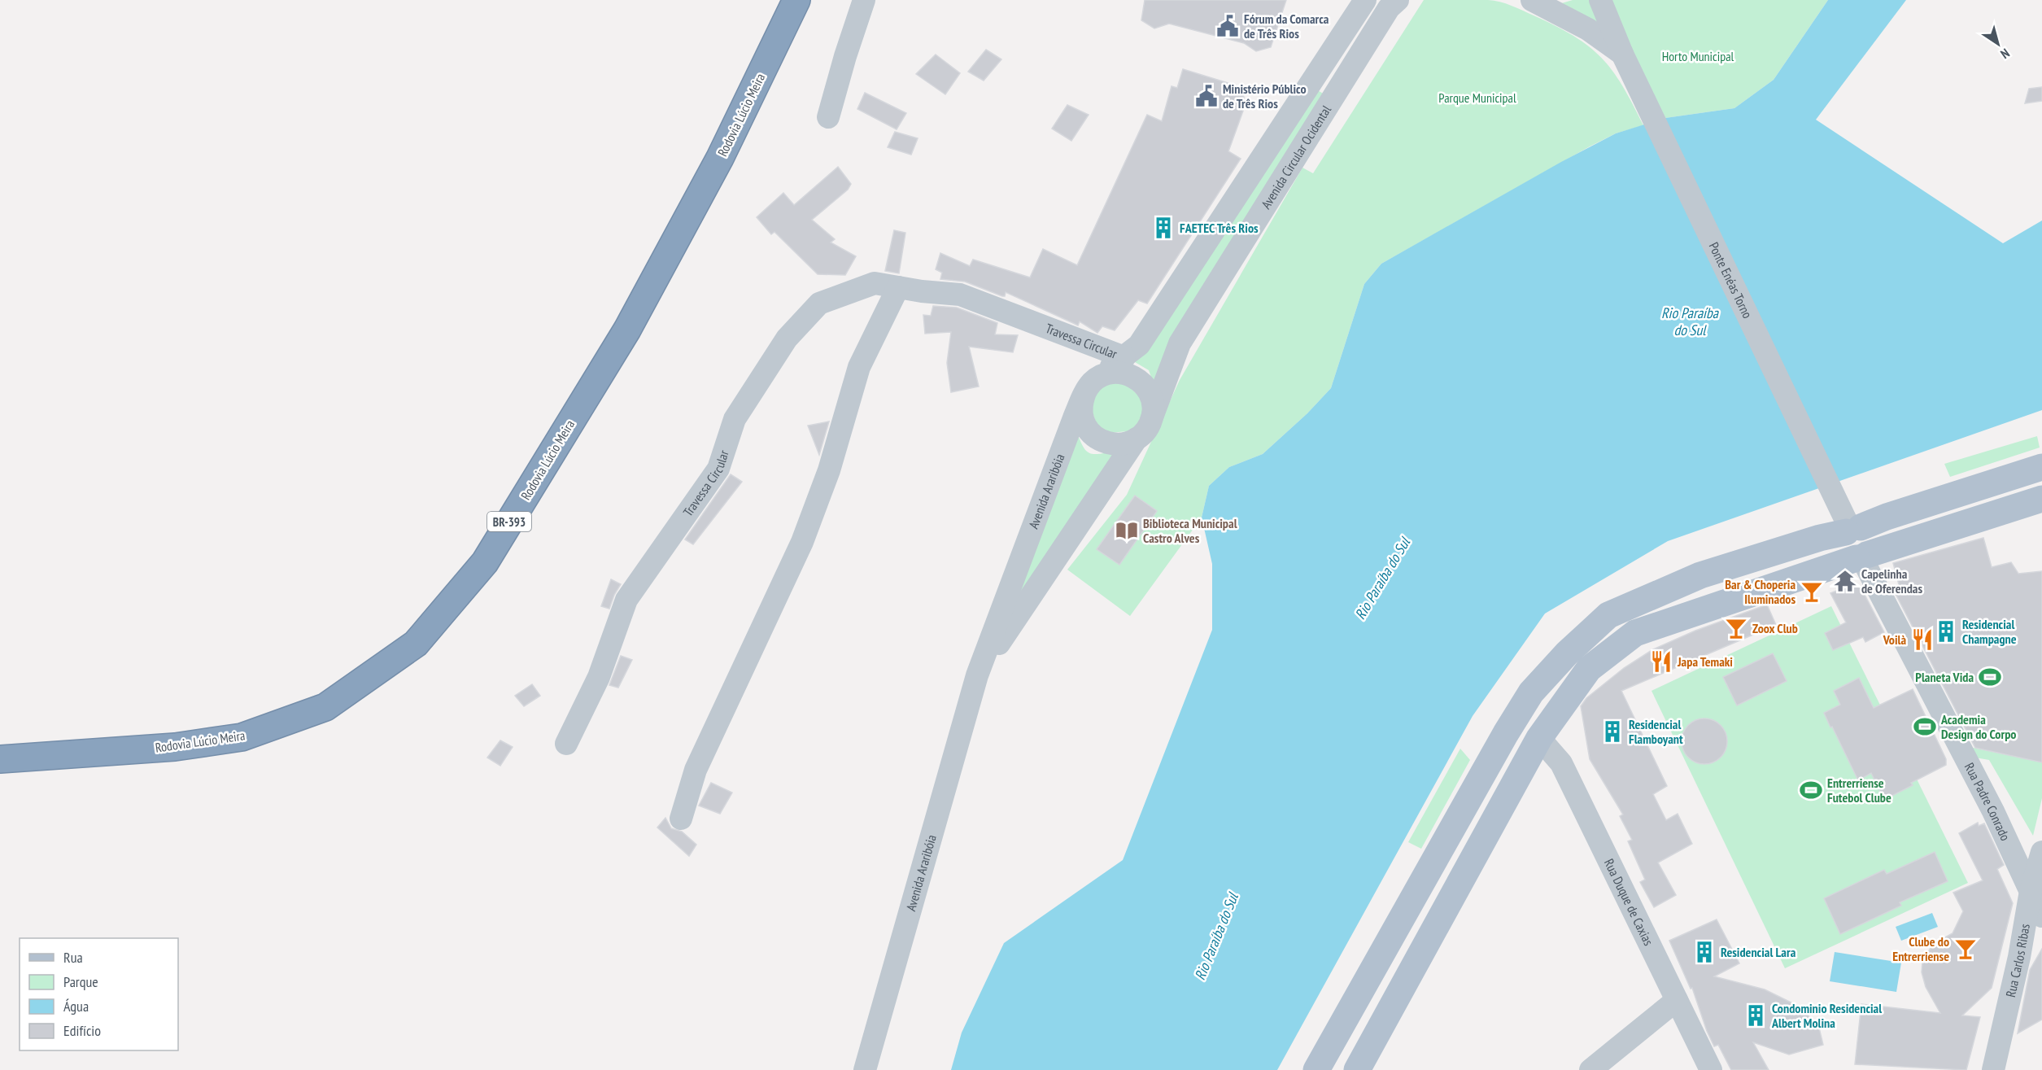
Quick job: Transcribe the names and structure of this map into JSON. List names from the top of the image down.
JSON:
{
  "streets": {
    "highway": ["Rodovia Lúcio Meira", "BR-393"],
    "street": [
      "Avenida Circular Ocidental",
      "Ponte Enéas Torno",
      "Travessa Circular",
      "Avenida Araribóia",
      "Rua Padre Conrado",
      "Rua Duque de Caxias",
      "Rua Carlos Ribas"
    ]
  },
  "crossings": [
    ["Avenida Circular Ocidental", "Travessa Circular"],
    ["Avenida Circular Ocidental", "Avenida Araribóia"],
    ["Rua Padre Conrado", "Rua Carlos Ribas"]
  ],
  "water": ["Rio Paraíba do Sul"],
  "parks": ["Horto Municipal", "Parque Municipal"],
  "places": {
    "public building": ["Fórum da Comarca de Três Rios", "Ministério Público de Três Rios"],
    "building": [
      "FAETEC Três Rios",
      "Residencial Champagne",
      "Residencial Flamboyant",
      "Residencial Lara",
      "Condominio Residencial Albert Molina"
    ],
    "library": ["Biblioteca Municipal Castro Alves"],
    "temple": ["Capelinha de Oferendas"],
    "bar": ["Bar & Choperia Iluminados", "Zoox Club", "Clube do Entrerriense"],
    "restaurant": ["Voilà", "Japa Temaki"],
    "sports": ["Planeta Vida", "Academia Design do Corpo", "Entrerriense Futebol Clube"]
  },
  "legend": [
    "Rua",
    "Parque",
    "Água",
    "Edifício"
  ],
  "north": "bottom right"
}
